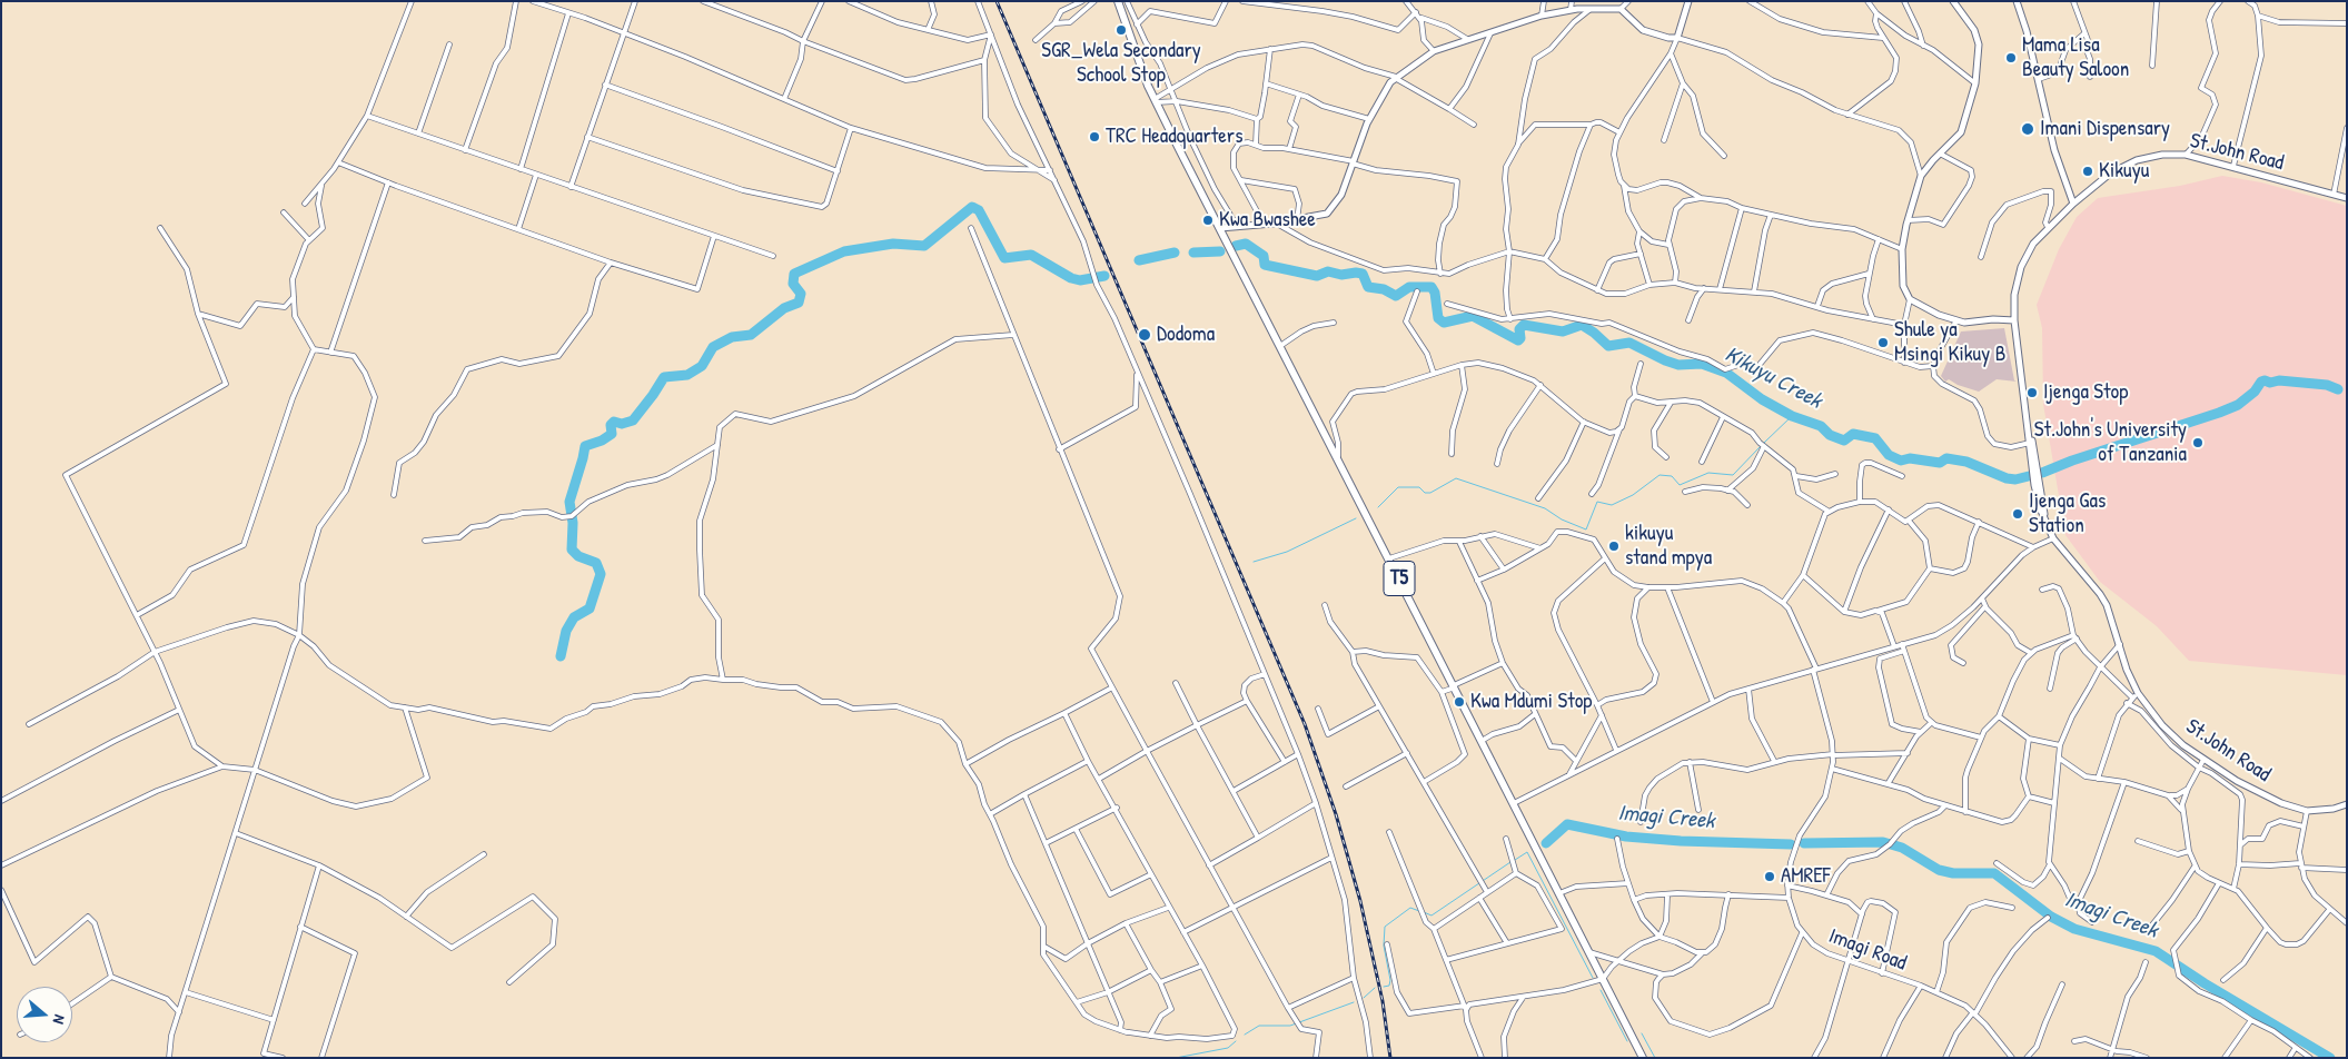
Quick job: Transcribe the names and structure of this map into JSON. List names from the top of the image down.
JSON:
{
  "streets": {
    "highway": ["T5"],
    "street": ["St.John Road", "Imagi Road"]
  },
  "water": ["Kikuyu Creek", "Imagi Creek"],
  "places": [
    "SGR_Wela Secondary School Stop",
    "Mama Lisa Beauty Saloon",
    "Imani Dispensary",
    "TRC Headquarters",
    "Kikuyu",
    "Kwa Bwashee",
    "Dodoma",
    "Shule ya Msingi Kikuy B",
    "Ijenga Stop",
    "St.John's University of Tanzania",
    "Ijenga Gas Station",
    "kikuyu stand mpya",
    "Kwa Mdumi Stop",
    "AMREF"
  ],
  "north": "right"
}
